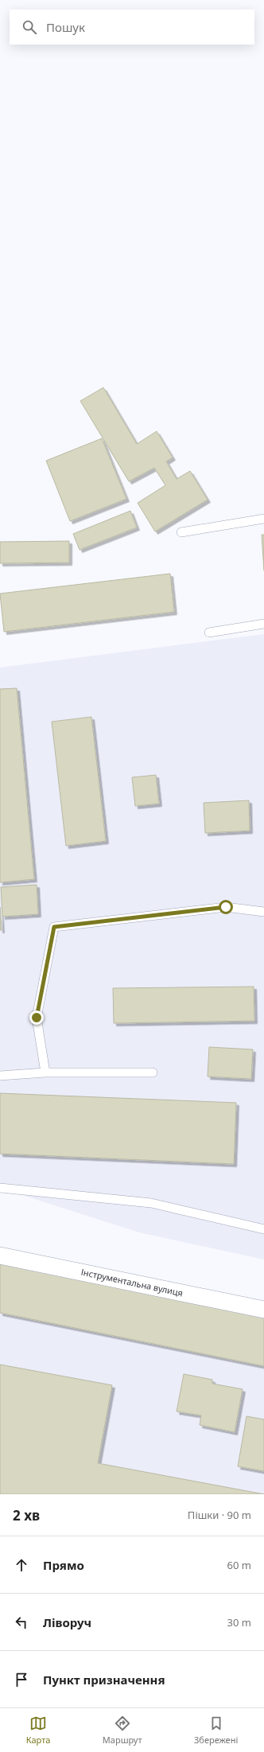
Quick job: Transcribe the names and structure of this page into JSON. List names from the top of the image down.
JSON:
{
  "streets": {
    "street": ["Інструментальна вулиця"]
  },
  "page": {
    "search": "Пошук",
    "heading": ["2 хв", "Пішки · 90 m"],
    "list": [
      ["Прямо", "60 m"],
      ["Ліворуч", "30 m"],
      "Пункт призначення"
    ],
    "nav": ["Карта", "Маршрут", "Збережені"]
  }
}
